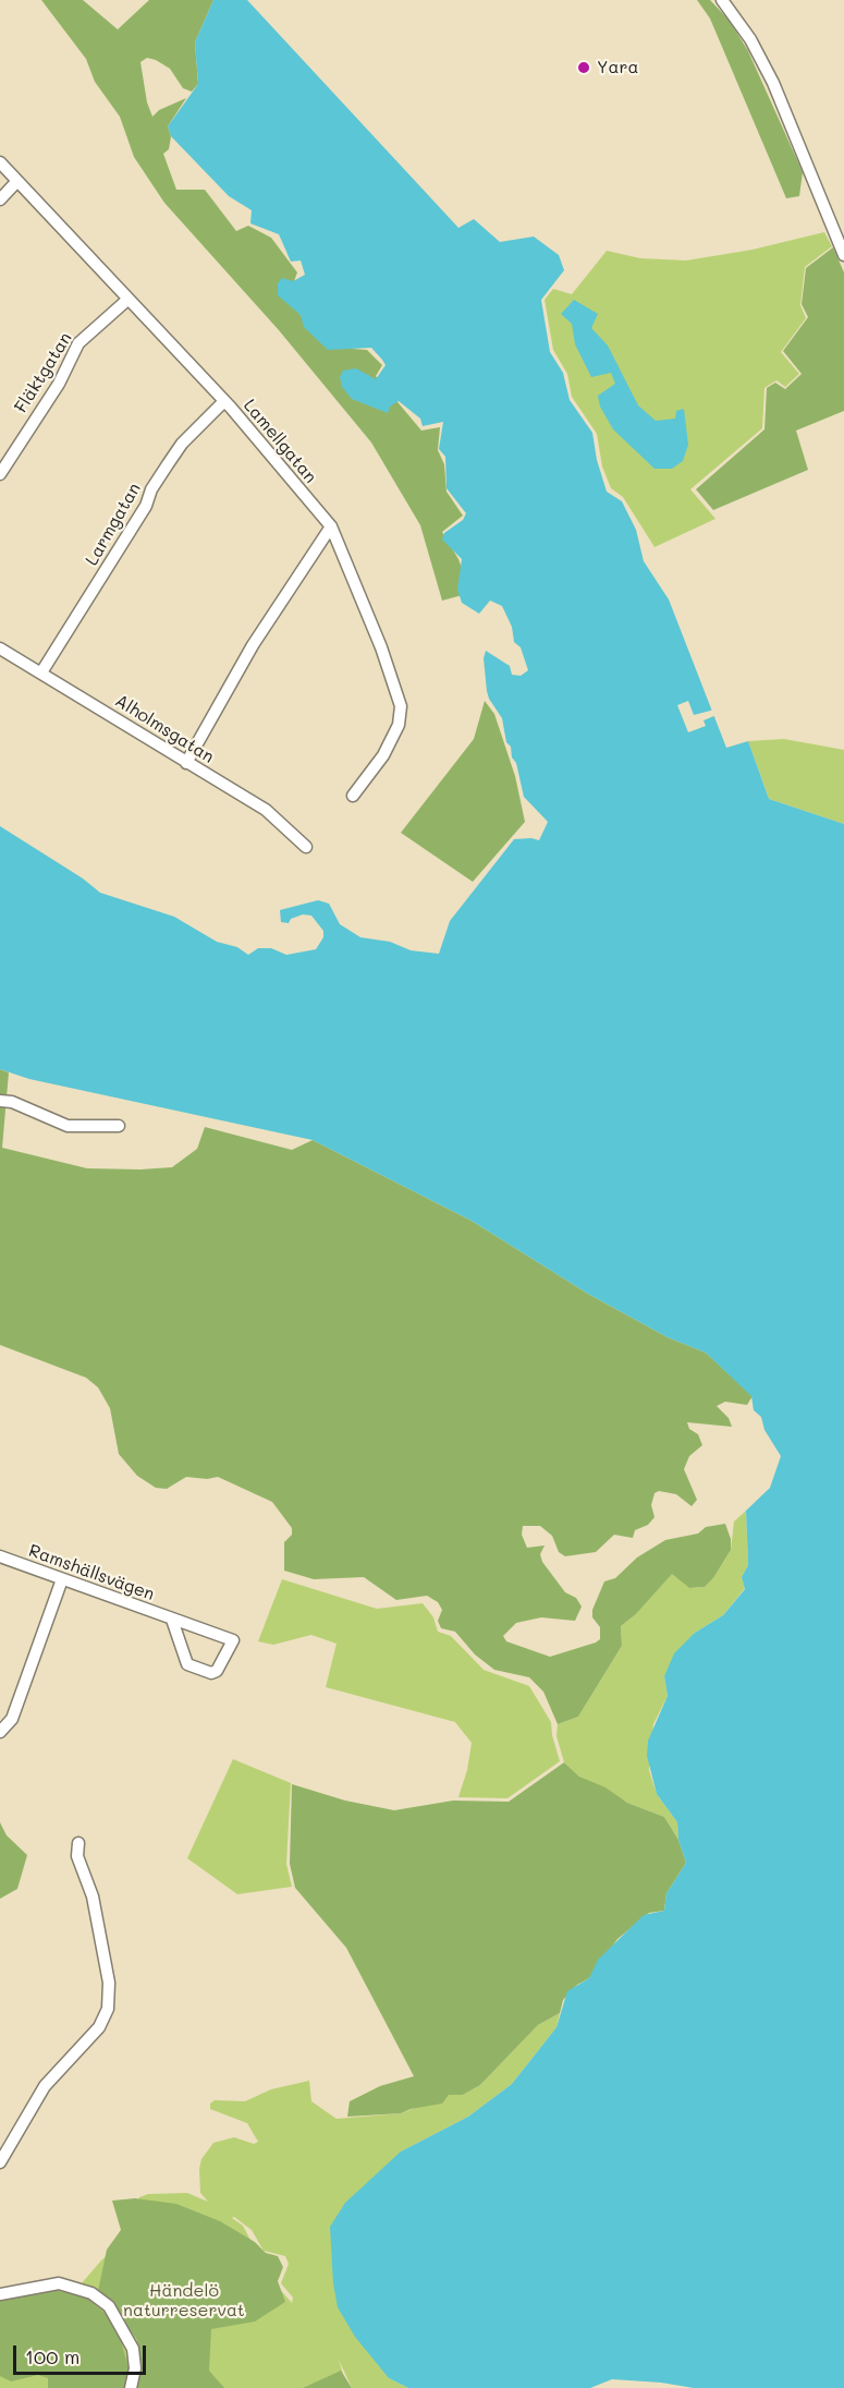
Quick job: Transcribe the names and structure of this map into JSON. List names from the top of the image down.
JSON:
{
  "streets": {
    "street": [
      "Fläktgatan",
      "Lamellgatan",
      "Larmgatan",
      "Alholmsgatan",
      "Ramshällsvägen"
    ]
  },
  "crossings": [
    ["Fläktgatan", "Lamellgatan"],
    ["Lamellgatan", "Larmgatan"],
    ["Larmgatan", "Alholmsgatan"]
  ],
  "parks": ["Händelö naturreservat"],
  "places": ["Yara"],
  "scale_bar": "100 m"
}
